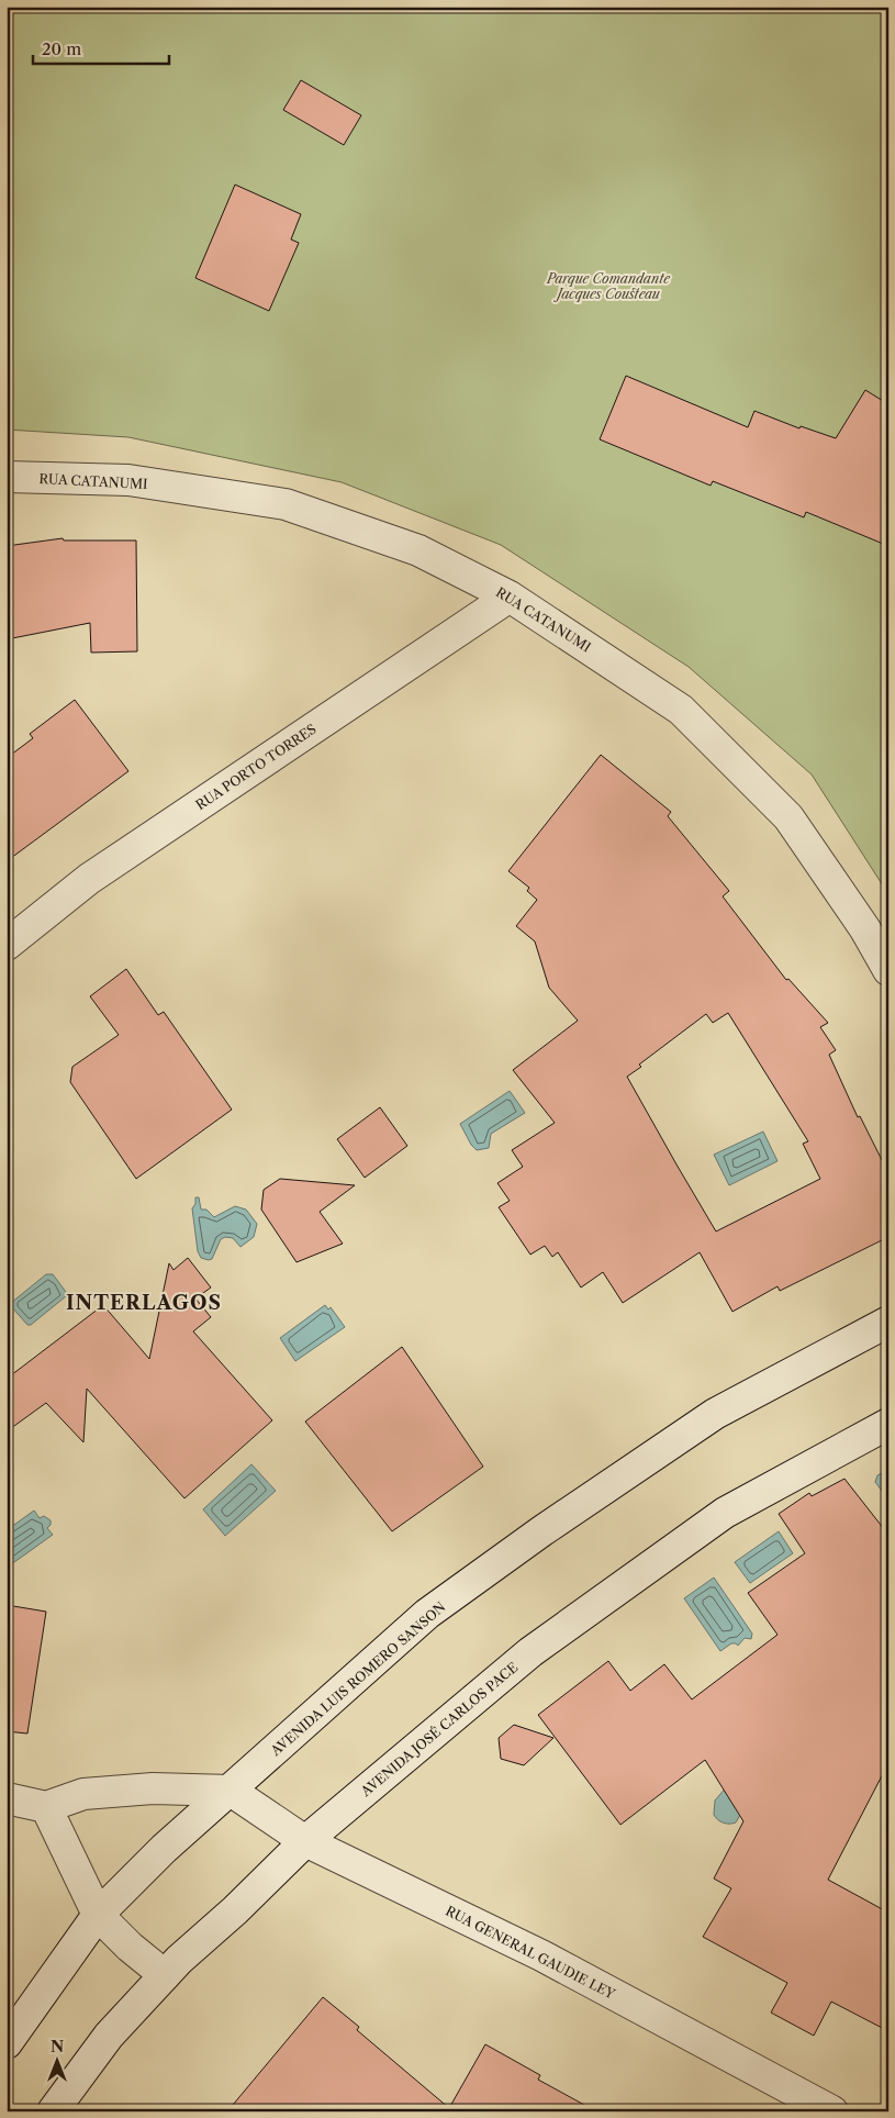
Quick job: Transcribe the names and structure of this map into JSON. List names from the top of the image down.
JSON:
{
  "streets": {
    "street": [
      "RUA CATANUMI",
      "RUA PORTO TORRES",
      "AVENIDA LUIS ROMERO SANSON",
      "AVENIDA JOSÉ CARLOS PACE",
      "RUA GENERAL GAUDIE LEY"
    ]
  },
  "crossings": [
    ["RUA CATANUMI", "RUA PORTO TORRES"],
    ["AVENIDA LUIS ROMERO SANSON", "RUA GENERAL GAUDIE LEY"],
    ["AVENIDA JOSÉ CARLOS PACE", "RUA GENERAL GAUDIE LEY"]
  ],
  "districts": ["INTERLAGOS"],
  "parks": ["Parque Comandante Jacques Cousteau"],
  "scale_bar": "20 m",
  "north": "top"
}
